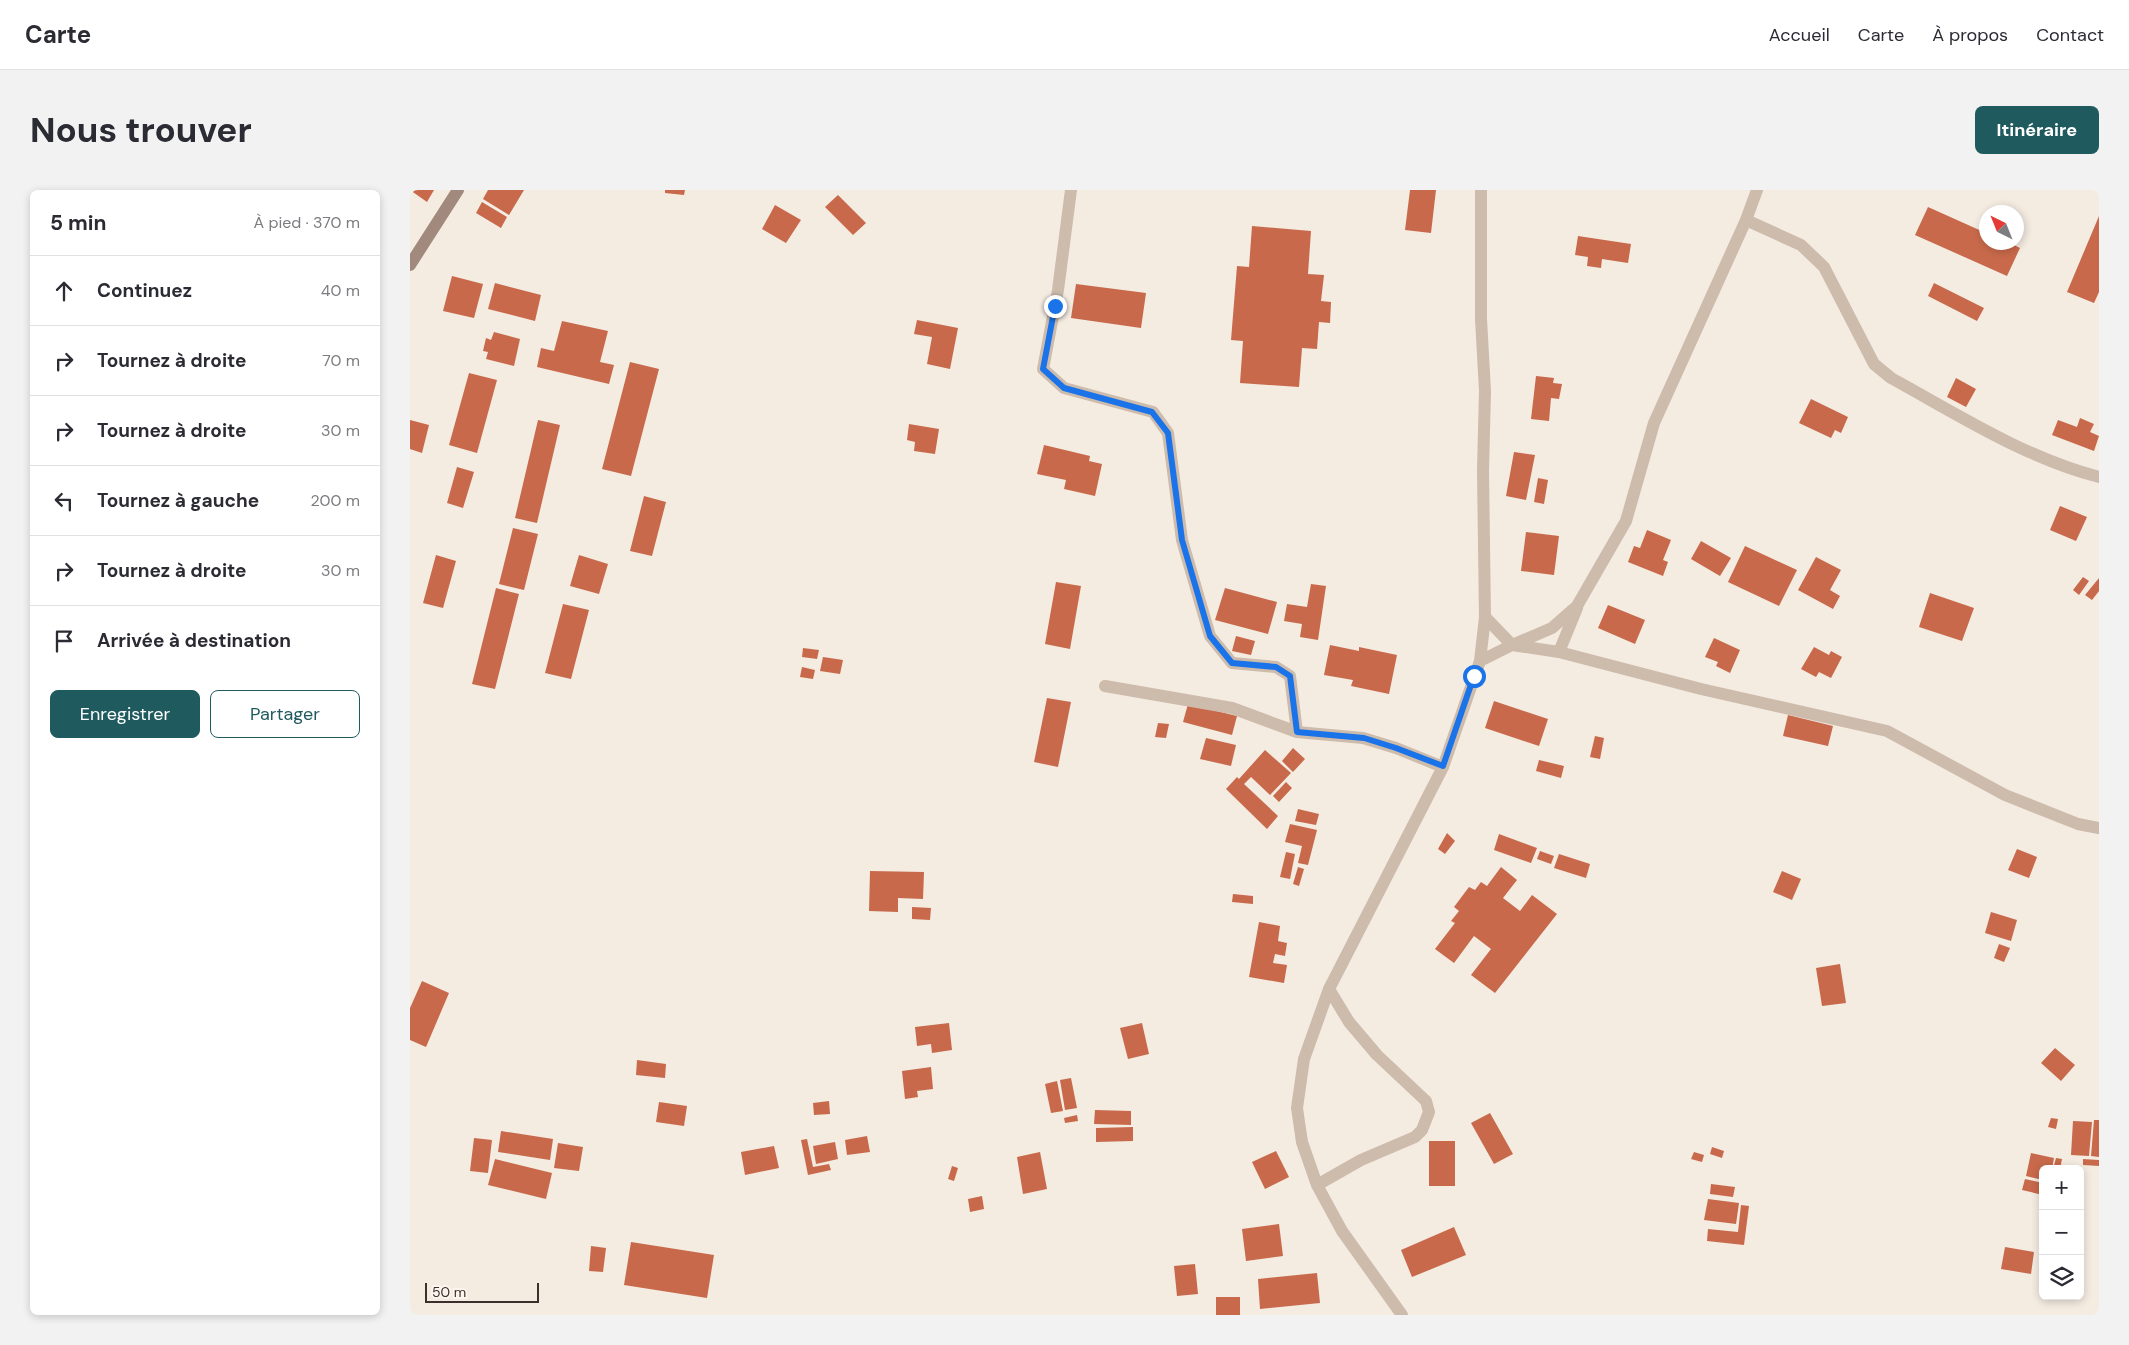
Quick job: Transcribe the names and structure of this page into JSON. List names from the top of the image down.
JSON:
{
  "scale_bar": "50 m",
  "north": "top left",
  "page": {
    "header": "Carte",
    "nav": [
      "Accueil",
      "Carte",
      "À propos",
      "Contact"
    ],
    "buttons": [
      "Itinéraire",
      ["Enregistrer", "Partager"]
    ],
    "title": "Nous trouver",
    "heading": ["5 min", "À pied · 370 m"],
    "list": [
      ["Continuez", "40 m"],
      ["Tournez à droite", "70 m"],
      ["Tournez à droite", "30 m"],
      ["Tournez à gauche", "200 m"],
      ["Tournez à droite", "30 m"],
      "Arrivée à destination"
    ],
    "map_buttons": ["+", "−"],
    "scale": "50 m"
  }
}
